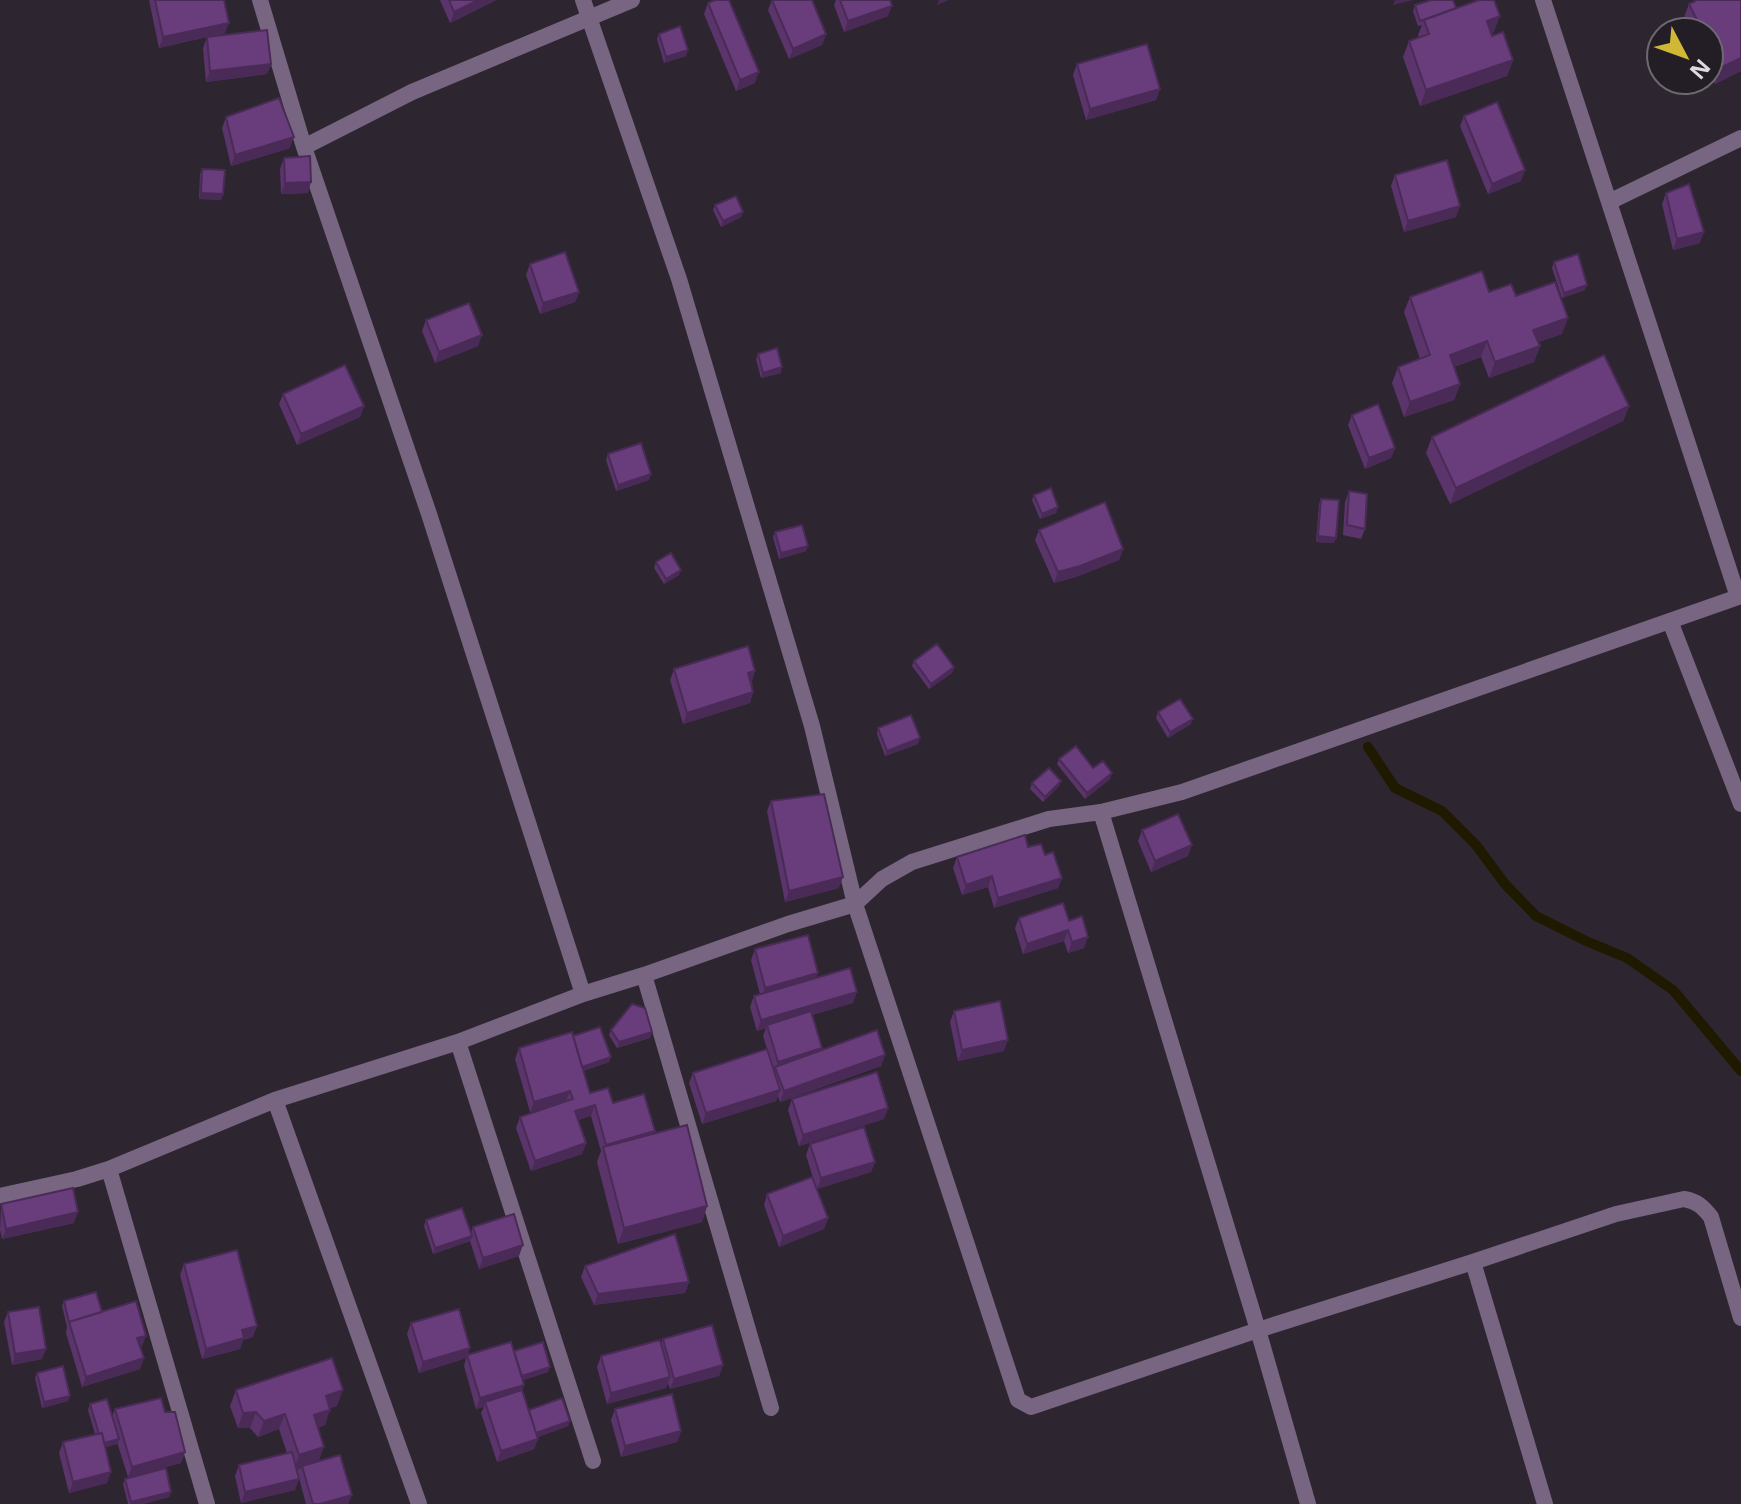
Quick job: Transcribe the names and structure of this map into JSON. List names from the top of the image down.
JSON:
{
  "north": "bottom right"
}
